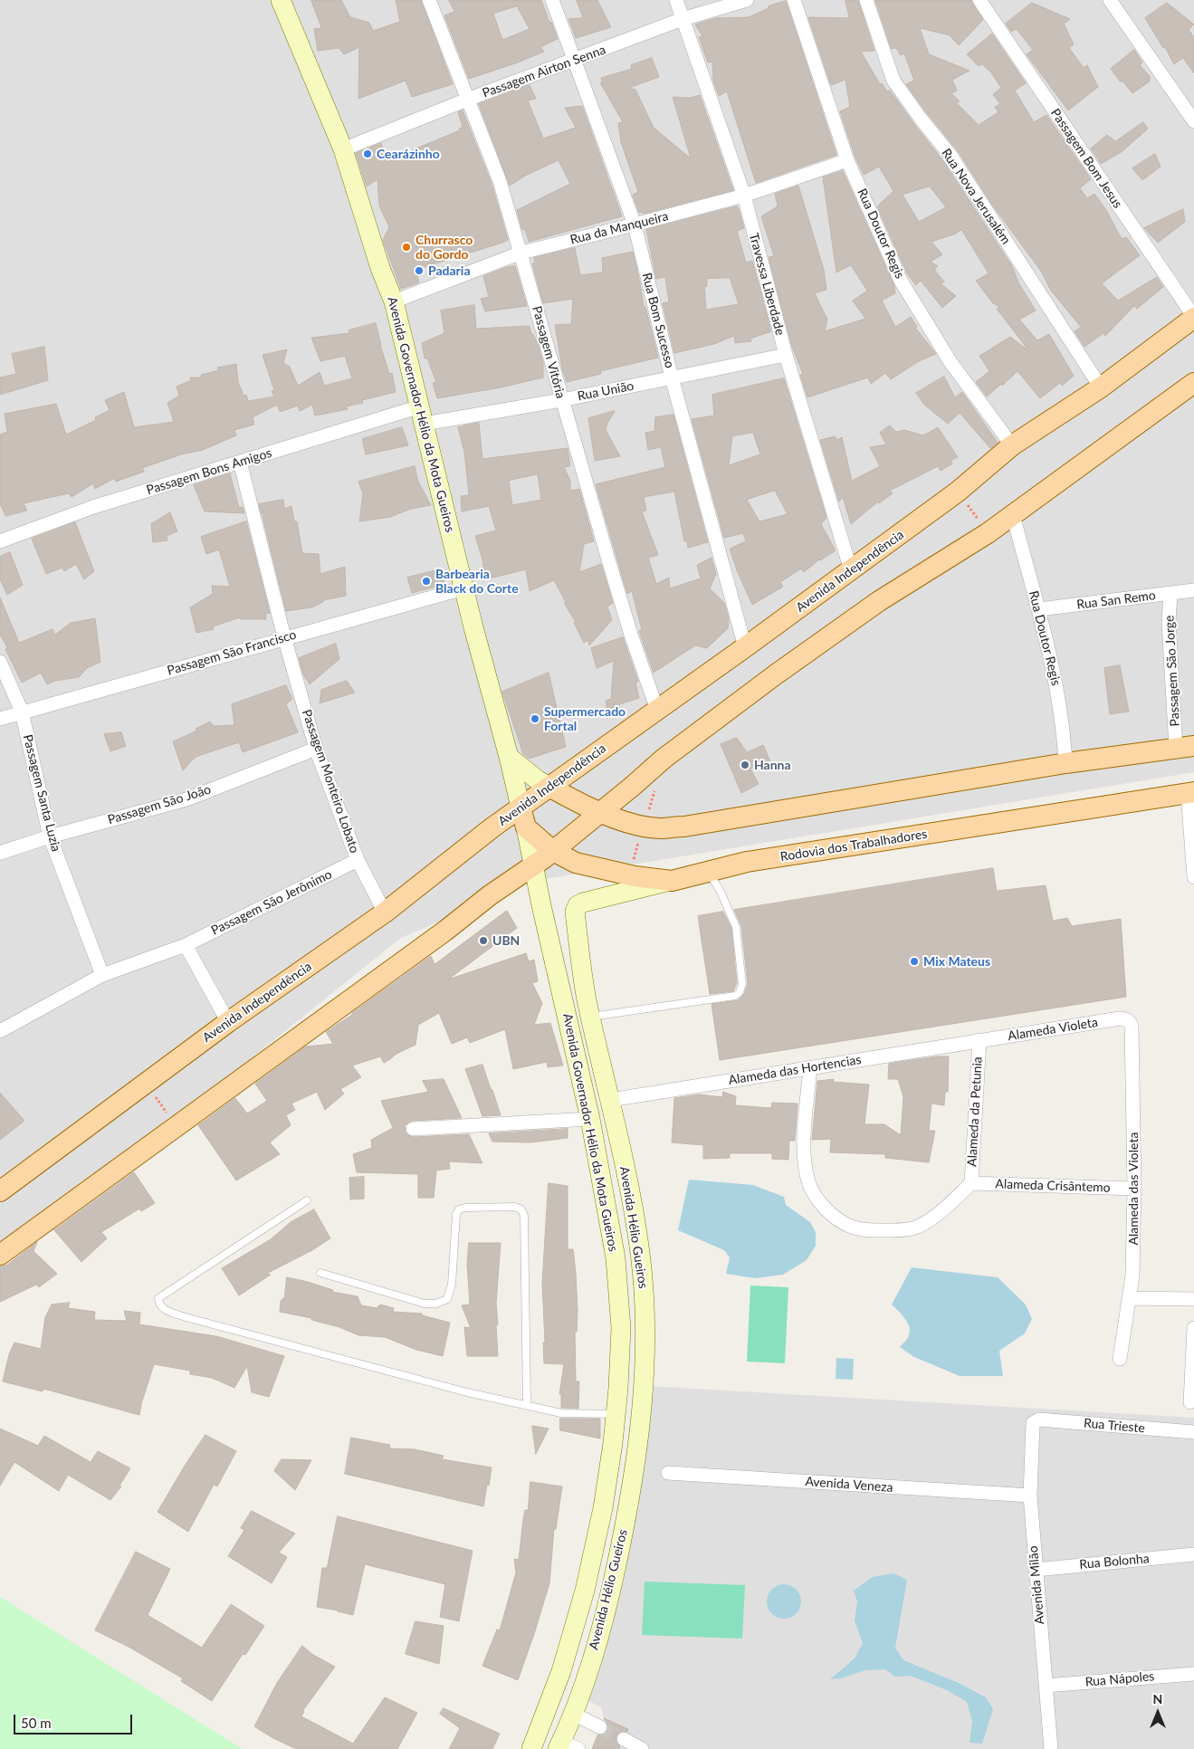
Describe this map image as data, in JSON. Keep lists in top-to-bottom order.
{
  "streets": {
    "main road": [
      "Avenida Governador Hélio da Mota Gueiros",
      "Avenida Independência",
      "Rodovia dos Trabalhadores",
      "Avenida Hélio Gueiros"
    ],
    "street": [
      "Passagem Airton Senna",
      "Passagem Bom Jesus",
      "Rua Nova Jerusalém",
      "Rua da Manqueira",
      "Rua Doutor Regis",
      "Travessa Liberdade",
      "Rua Bom Sucesso",
      "Passagem Vitória",
      "Rua União",
      "Passagem Bons Amigos",
      "Rua San Remo",
      "Passagem São Francisco",
      "Passagem São Jorge",
      "Passagem Monteiro Lobato",
      "Passagem Santa Luzia",
      "Passagem São João",
      "Passagem São Jerônimo",
      "Alameda Violeta",
      "Alameda das Hortencias",
      "Alameda da Petunia",
      "Alameda Crisântemo",
      "Alameda das Violeta",
      "Rua Trieste",
      "Avenida Veneza",
      "Rua Bolonha",
      "Avenida Milão",
      "Rua Nápoles"
    ]
  },
  "crossings": [
    ["Passagem Airton Senna", "Travessa Liberdade"],
    ["Passagem Airton Senna", "Rua Bom Sucesso"],
    ["Passagem Airton Senna", "Passagem Vitória"],
    ["Passagem Airton Senna", "Avenida Governador Hélio da Mota Gueiros"],
    ["Passagem Bom Jesus", "Avenida Independência"],
    ["Rua Nova Jerusalém", "Avenida Independência"],
    ["Rua da Manqueira", "Rua Doutor Regis"],
    ["Rua da Manqueira", "Travessa Liberdade"],
    ["Rua da Manqueira", "Rua Bom Sucesso"],
    ["Rua da Manqueira", "Passagem Vitória"],
    ["Rua da Manqueira", "Avenida Governador Hélio da Mota Gueiros"],
    ["Rua Doutor Regis", "Avenida Independência"],
    ["Rua Doutor Regis", "Rua San Remo"],
    ["Travessa Liberdade", "Rua União"],
    ["Travessa Liberdade", "Avenida Independência"],
    ["Rua Bom Sucesso", "Rua União"],
    ["Rua Bom Sucesso", "Avenida Independência"],
    ["Passagem Vitória", "Rua União"],
    ["Passagem Vitória", "Avenida Independência"],
    ["Rua União", "Avenida Governador Hélio da Mota Gueiros"],
    ["Rua União", "Passagem Bons Amigos"],
    ["Avenida Governador Hélio da Mota Gueiros", "Passagem Bons Amigos"],
    ["Avenida Governador Hélio da Mota Gueiros", "Avenida Independência"],
    ["Avenida Governador Hélio da Mota Gueiros", "Passagem São Francisco"],
    ["Avenida Governador Hélio da Mota Gueiros", "Rodovia dos Trabalhadores"],
    ["Passagem Bons Amigos", "Passagem Monteiro Lobato"],
    ["Avenida Independência", "Passagem Monteiro Lobato"],
    ["Rua San Remo", "Passagem São Jorge"],
    ["Passagem São Francisco", "Passagem Monteiro Lobato"],
    ["Passagem São Francisco", "Passagem Santa Luzia"],
    ["Passagem Monteiro Lobato", "Passagem São João"],
    ["Passagem Monteiro Lobato", "Passagem São Jerônimo"],
    ["Passagem Santa Luzia", "Passagem São João"],
    ["Passagem Santa Luzia", "Passagem São Jerônimo"],
    ["Rodovia dos Trabalhadores", "Avenida Hélio Gueiros"],
    ["Alameda Violeta", "Alameda das Hortencias"],
    ["Alameda Violeta", "Alameda da Petunia"],
    ["Alameda Violeta", "Alameda das Violeta"],
    ["Alameda das Hortencias", "Alameda da Petunia"],
    ["Alameda das Hortencias", "Avenida Hélio Gueiros"],
    ["Alameda da Petunia", "Alameda Crisântemo"],
    ["Alameda Crisântemo", "Alameda das Violeta"],
    ["Rua Trieste", "Avenida Milão"],
    ["Avenida Veneza", "Avenida Milão"],
    ["Rua Bolonha", "Avenida Milão"],
    ["Avenida Milão", "Rua Nápoles"]
  ],
  "places": [
    "Cearázinho",
    "Churrasco do Gordo",
    "Padaria",
    "Barbearia Black do Corte",
    "Supermercado Fortal",
    "Hanna",
    "UBN",
    "Mix Mateus"
  ],
  "scale_bar": "50 m",
  "north": "top"
}
